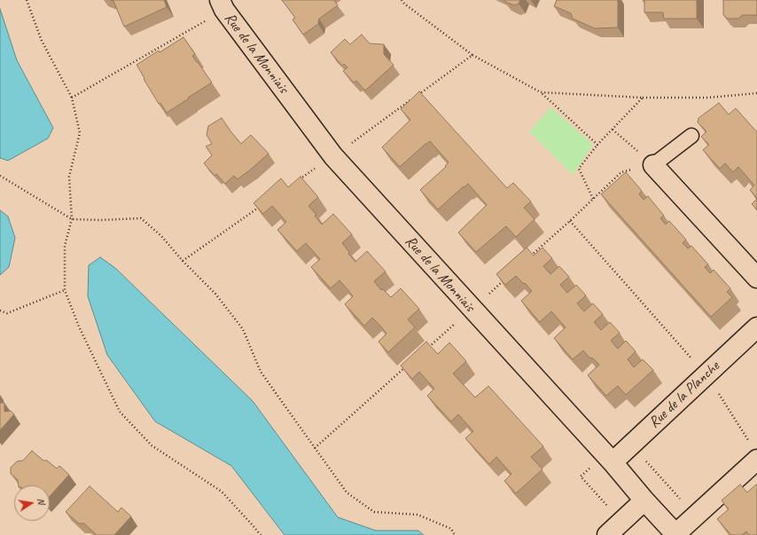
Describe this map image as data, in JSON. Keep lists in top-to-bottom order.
{
  "streets": {
    "street": ["Rue de la Monniais", "Rue de la Planche"]
  },
  "crossings": [
    ["Rue de la Monniais", "Rue de la Planche"]
  ],
  "north": "right"
}
